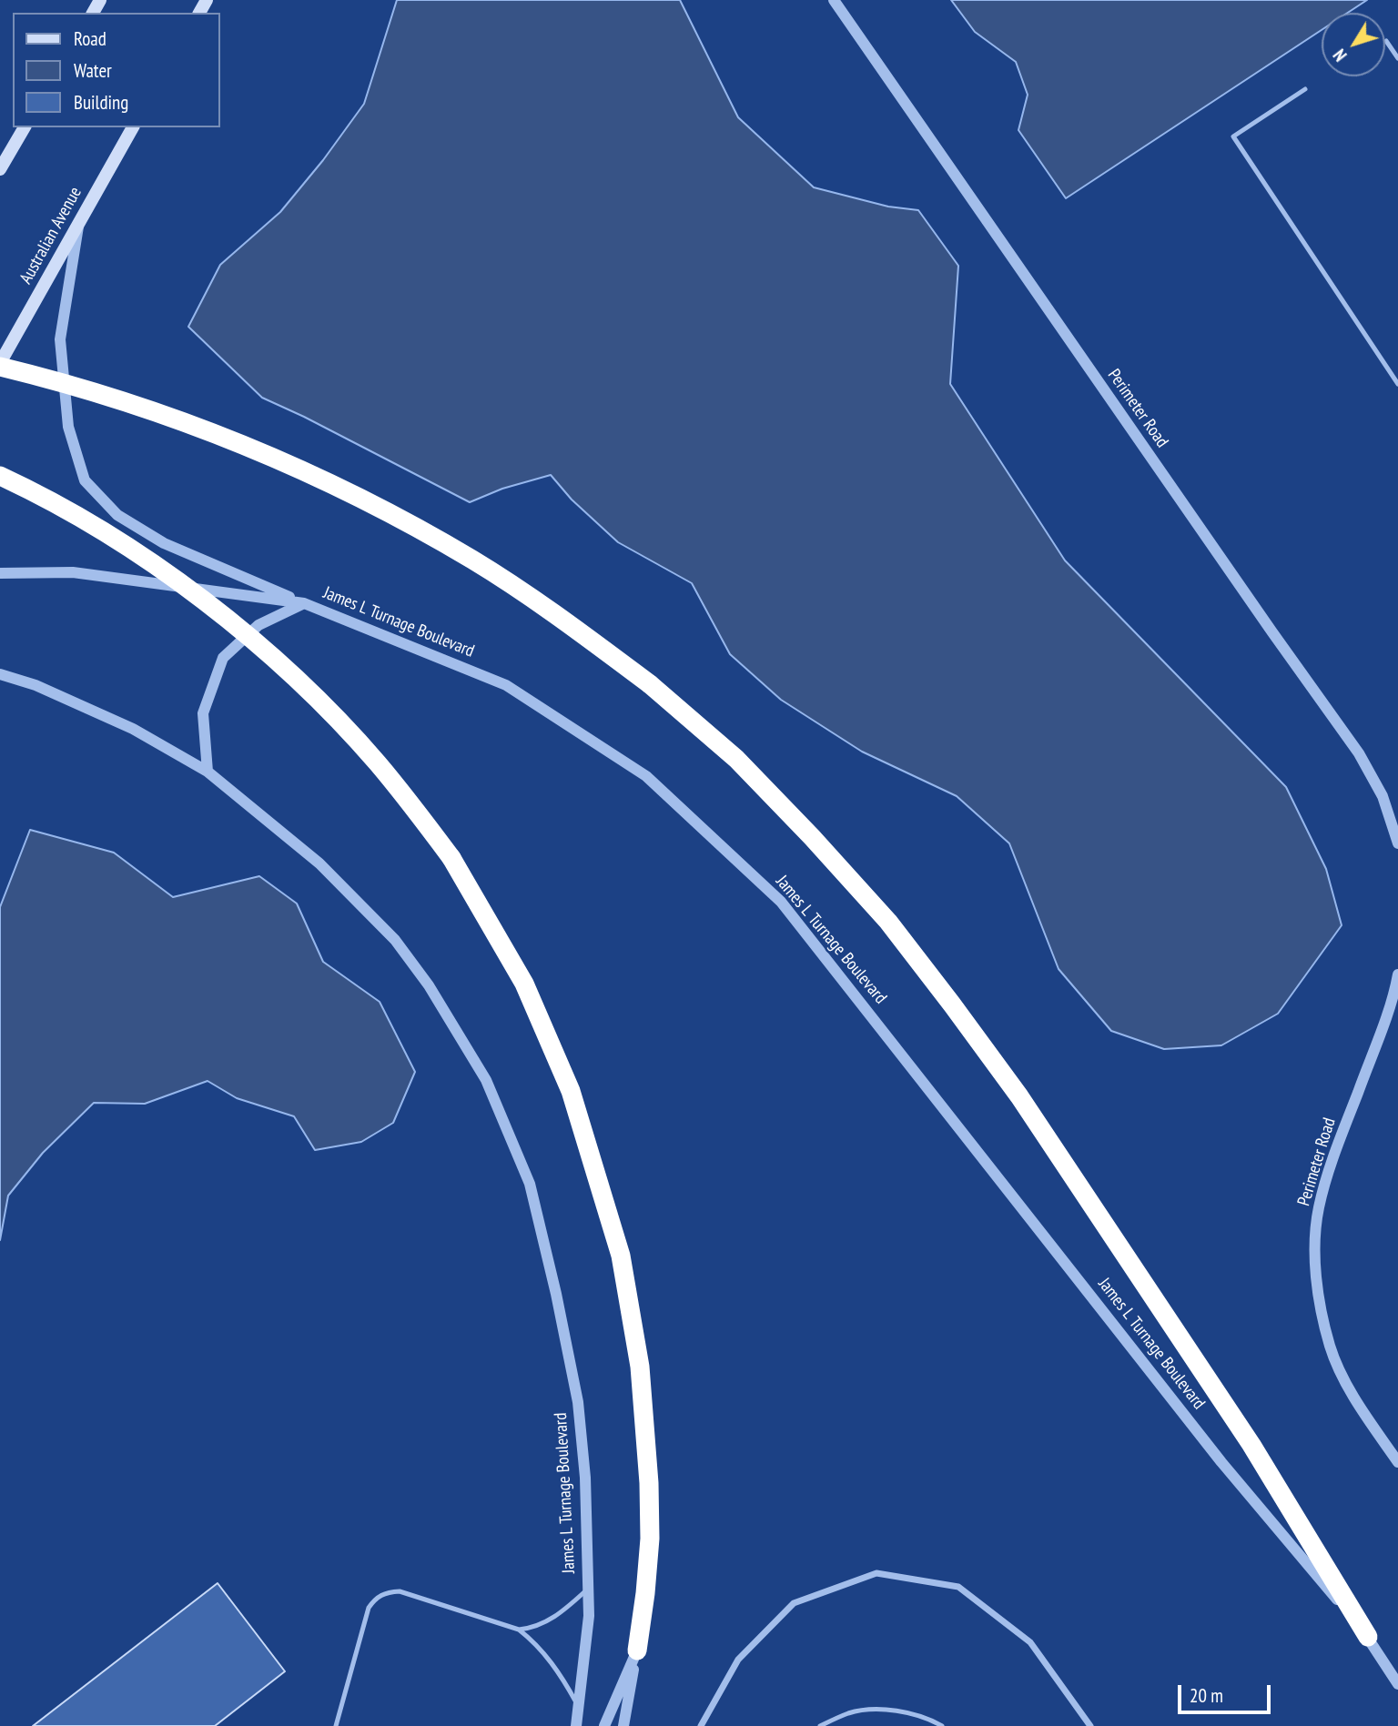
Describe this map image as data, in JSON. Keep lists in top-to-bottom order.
{
  "streets": {
    "main road": ["Australian Avenue"],
    "street": ["Perimeter Road", "James L Turnage Boulevard"]
  },
  "legend": ["Road", "Water", "Building"],
  "scale_bar": "20 m",
  "north": "bottom left"
}
